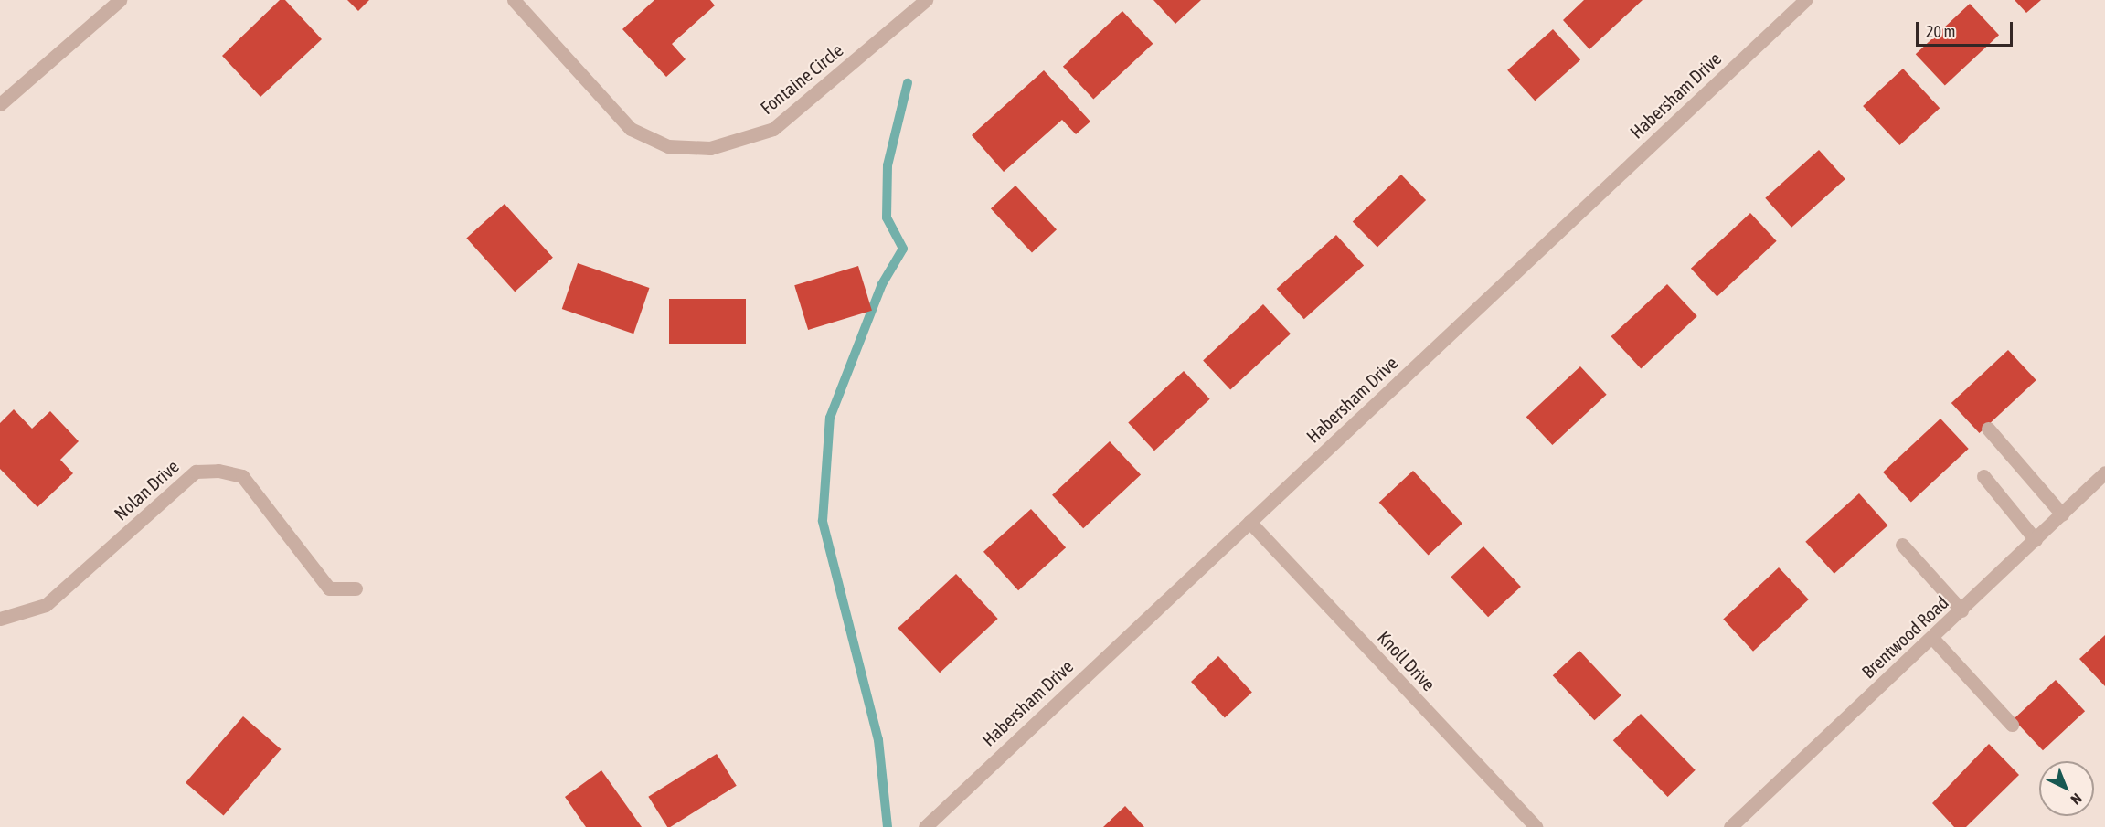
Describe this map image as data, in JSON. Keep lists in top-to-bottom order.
{
  "streets": {
    "street": [
      "Fontaine Circle",
      "Habersham Drive",
      "Nolan Drive",
      "Brentwood Road",
      "Knoll Drive"
    ]
  },
  "crossings": [
    ["Habersham Drive", "Knoll Drive"]
  ],
  "scale_bar": "20 m",
  "north": "bottom right"
}
